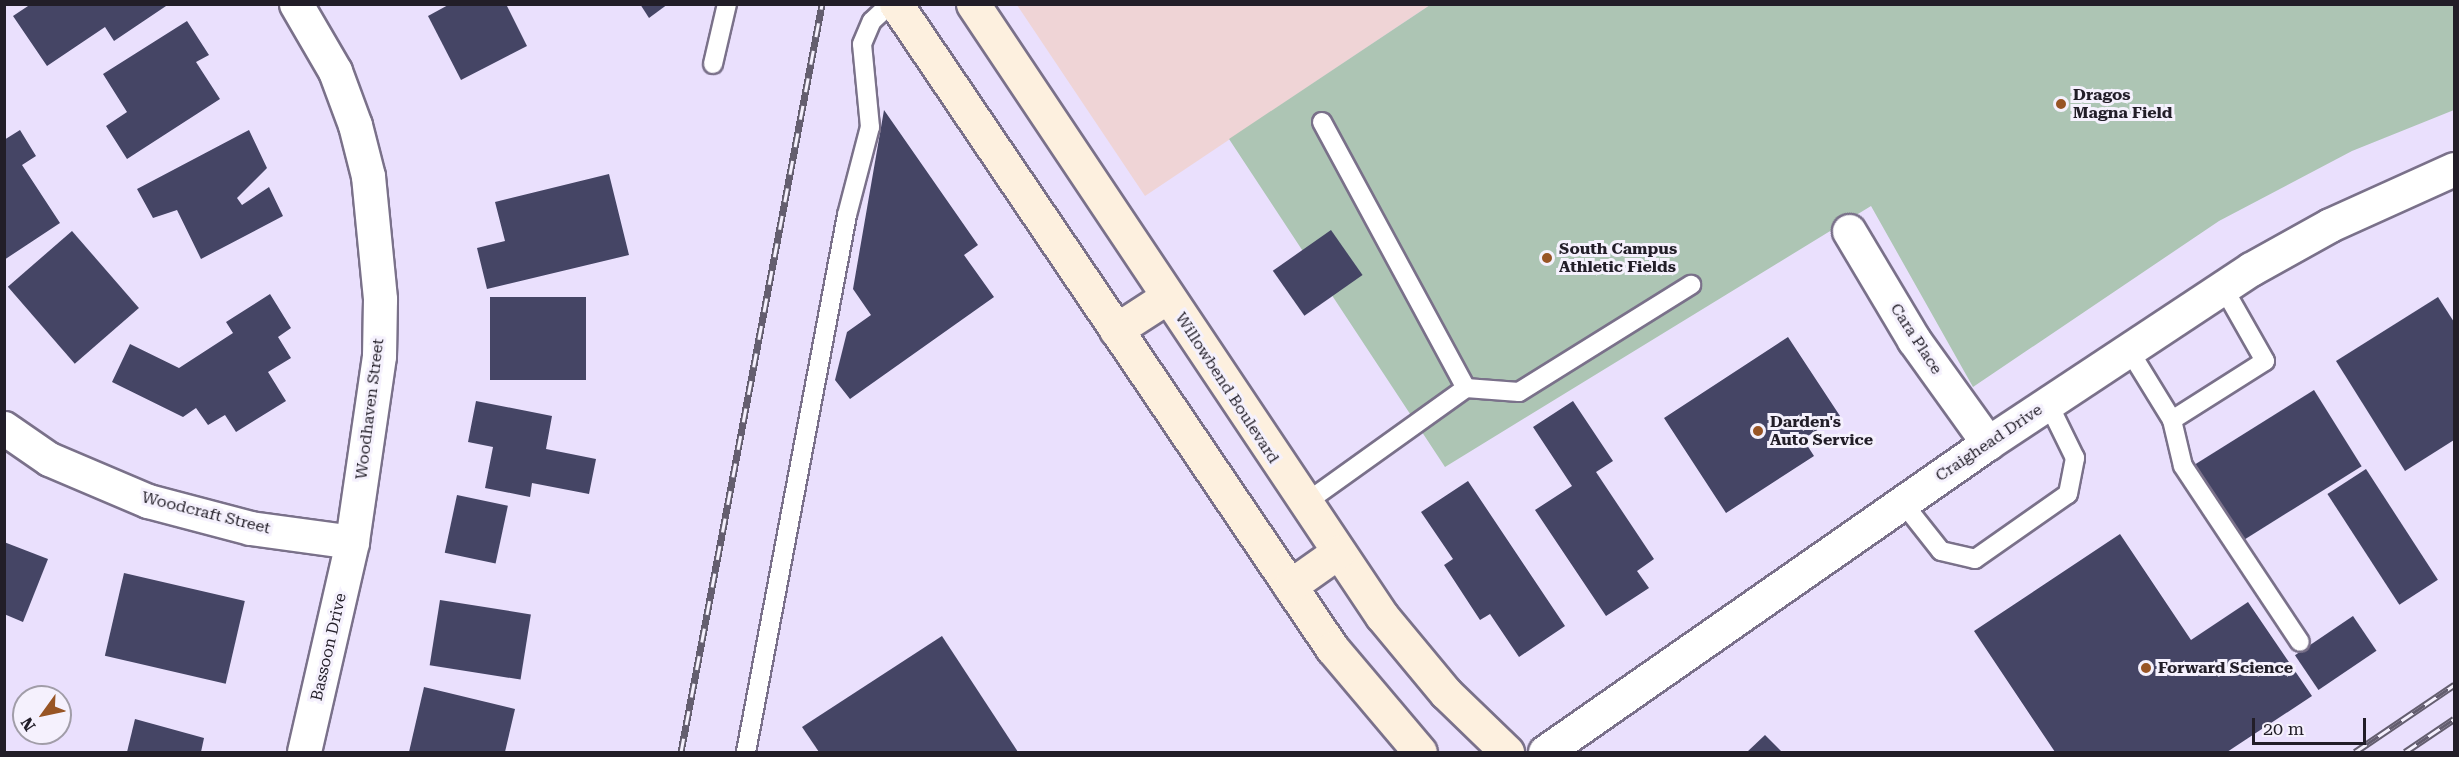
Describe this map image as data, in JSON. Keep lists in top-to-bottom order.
{
  "streets": {
    "main road": ["Willowbend Boulevard"],
    "street": [
      "Cara Place",
      "Woodhaven Street",
      "Craighead Drive",
      "Woodcraft Street",
      "Bassoon Drive"
    ]
  },
  "crossings": [
    ["Cara Place", "Craighead Drive"],
    ["Woodhaven Street", "Woodcraft Street"],
    ["Woodhaven Street", "Bassoon Drive"],
    ["Woodcraft Street", "Bassoon Drive"]
  ],
  "places": [
    "Dragos Magna Field",
    "South Campus Athletic Fields",
    "Darden's Auto Service",
    "Forward Science"
  ],
  "scale_bar": "20 m",
  "north": "bottom left"
}
